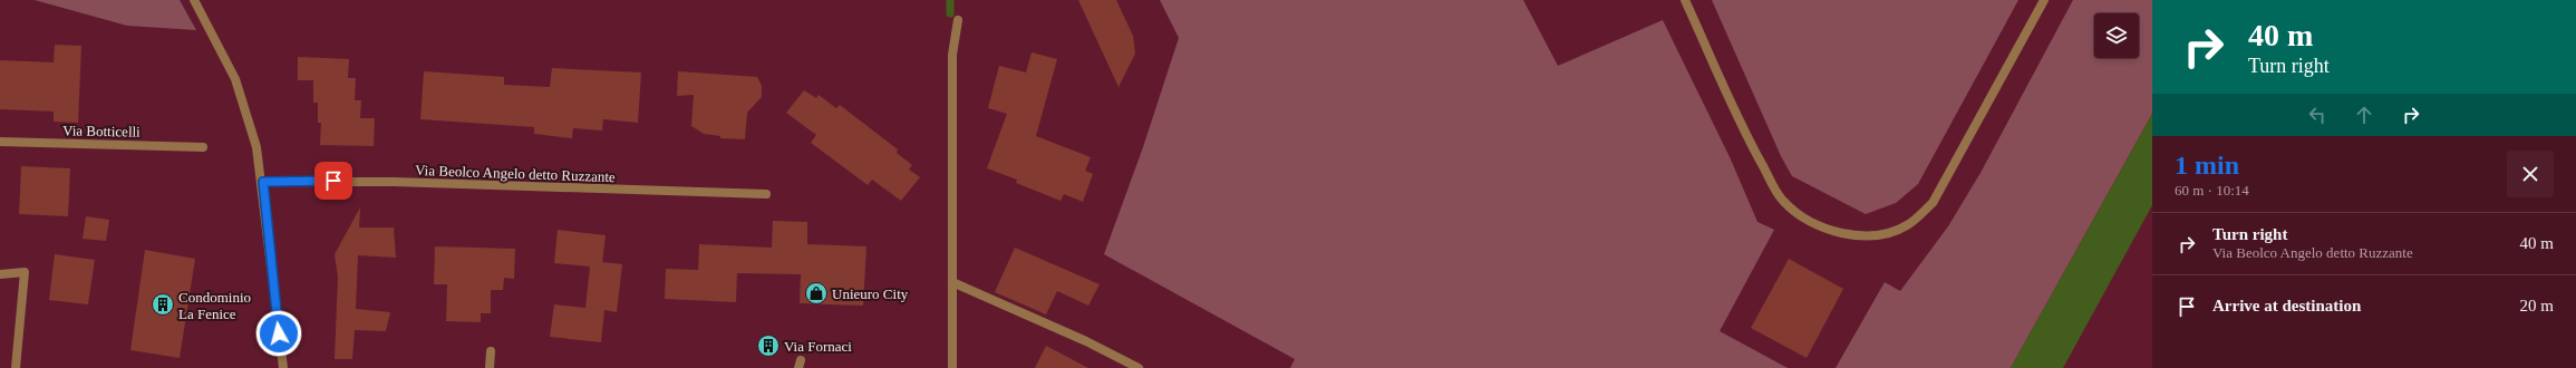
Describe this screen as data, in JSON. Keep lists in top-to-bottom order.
{
  "streets": {
    "street": ["Via Botticelli", "Via Beolco Angelo detto Ruzzante"]
  },
  "places": {
    "shop": ["Unieuro City"],
    "building": ["Condominio La Fenice", "Via Fornaci"]
  },
  "page": {
    "turn": ["40 m", "Turn right"],
    "heading": ["1 min", "60 m · 10:14"],
    "list": [
      {
        "name": "Turn right",
        "note": "Via Beolco Angelo detto Ruzzante",
        "value": "40 m"
      },
      {
        "name": "Arrive at destination",
        "value": "20 m"
      }
    ]
  }
}
